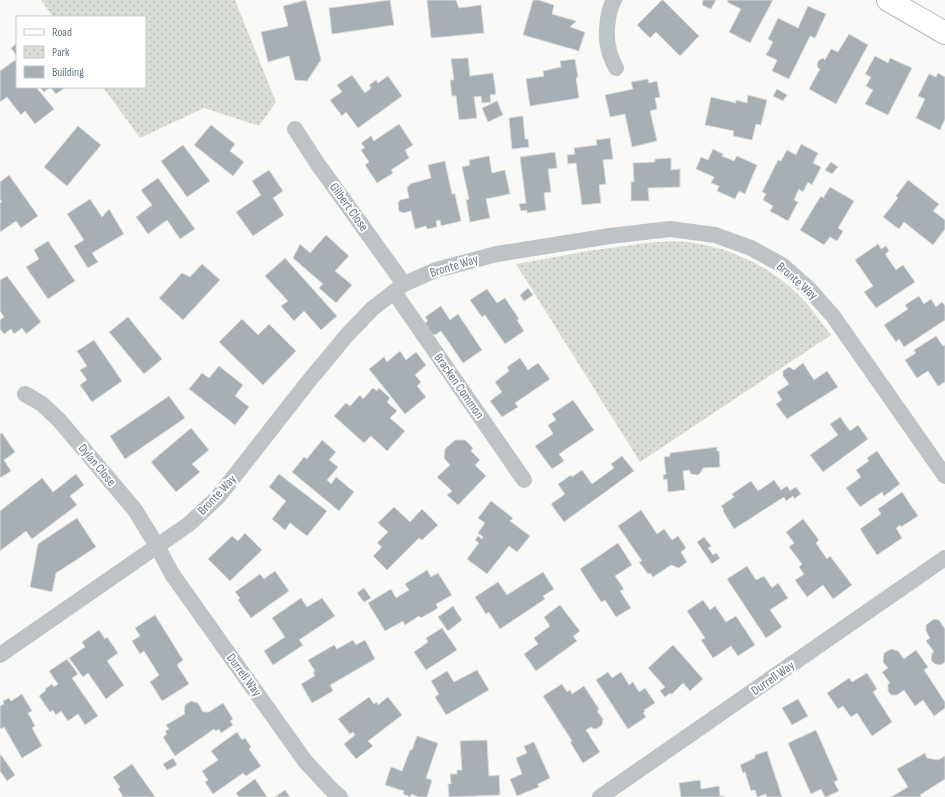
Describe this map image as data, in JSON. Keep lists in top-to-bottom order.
{
  "streets": {
    "street": [
      "Gilbert Close",
      "Bronte Way",
      "Bracken Common",
      "Dylan Close",
      "Durrell Way"
    ]
  },
  "crossings": [
    ["Gilbert Close", "Bronte Way"],
    ["Gilbert Close", "Bracken Common"],
    ["Bronte Way", "Bracken Common"],
    ["Bronte Way", "Dylan Close"],
    ["Bronte Way", "Durrell Way"],
    ["Dylan Close", "Durrell Way"]
  ],
  "legend": ["Road", "Park", "Building"]
}
